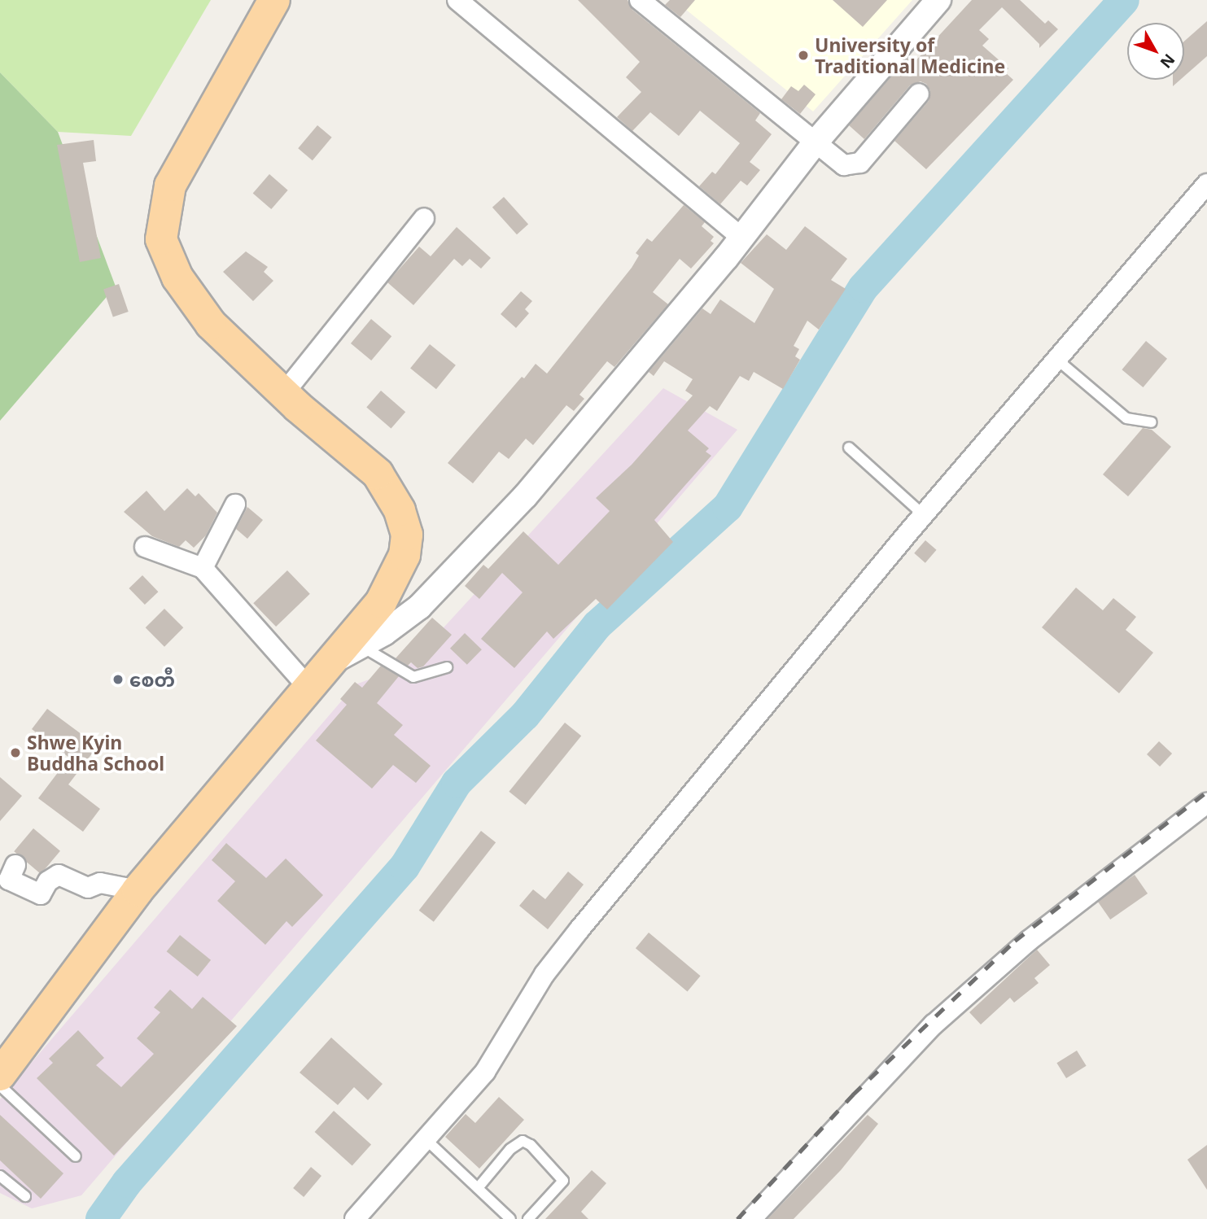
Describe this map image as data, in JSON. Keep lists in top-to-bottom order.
{
  "places": ["University of Traditional Medicine", "စေတီ", "Shwe Kyin Buddha School"],
  "north": "bottom right"
}
